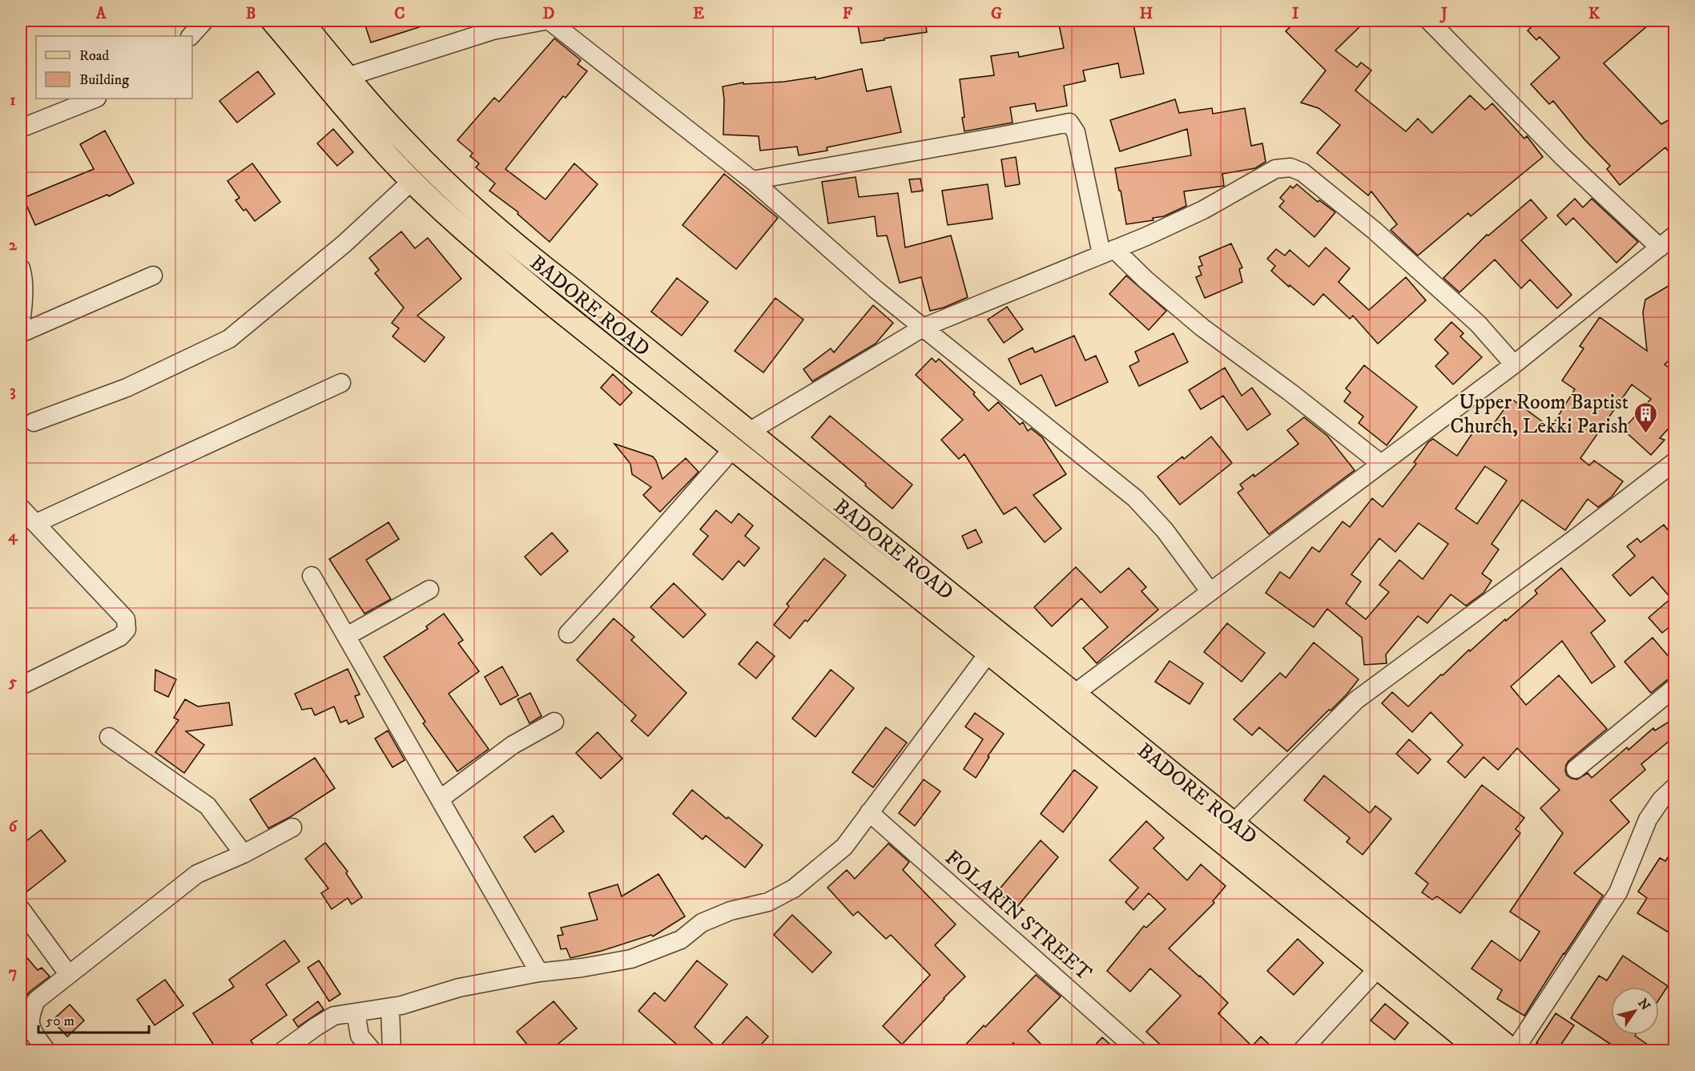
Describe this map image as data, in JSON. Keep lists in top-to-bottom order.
{
  "streets": {
    "main road": ["BADORE ROAD"],
    "street": ["FOLARIN STREET"]
  },
  "places": {
    "building": ["Upper Room Baptist Church, Lekki Parish"]
  },
  "legend": ["Road", "Building"],
  "scale_bar": "50 m",
  "north": "top right",
  "grid": {
    "columns": [
      "A",
      "B",
      "C",
      "D",
      "E",
      "F",
      "G",
      "H",
      "I",
      "J",
      "K"
    ],
    "rows": [
      "1",
      "2",
      "3",
      "4",
      "5",
      "6",
      "7"
    ]
  }
}
